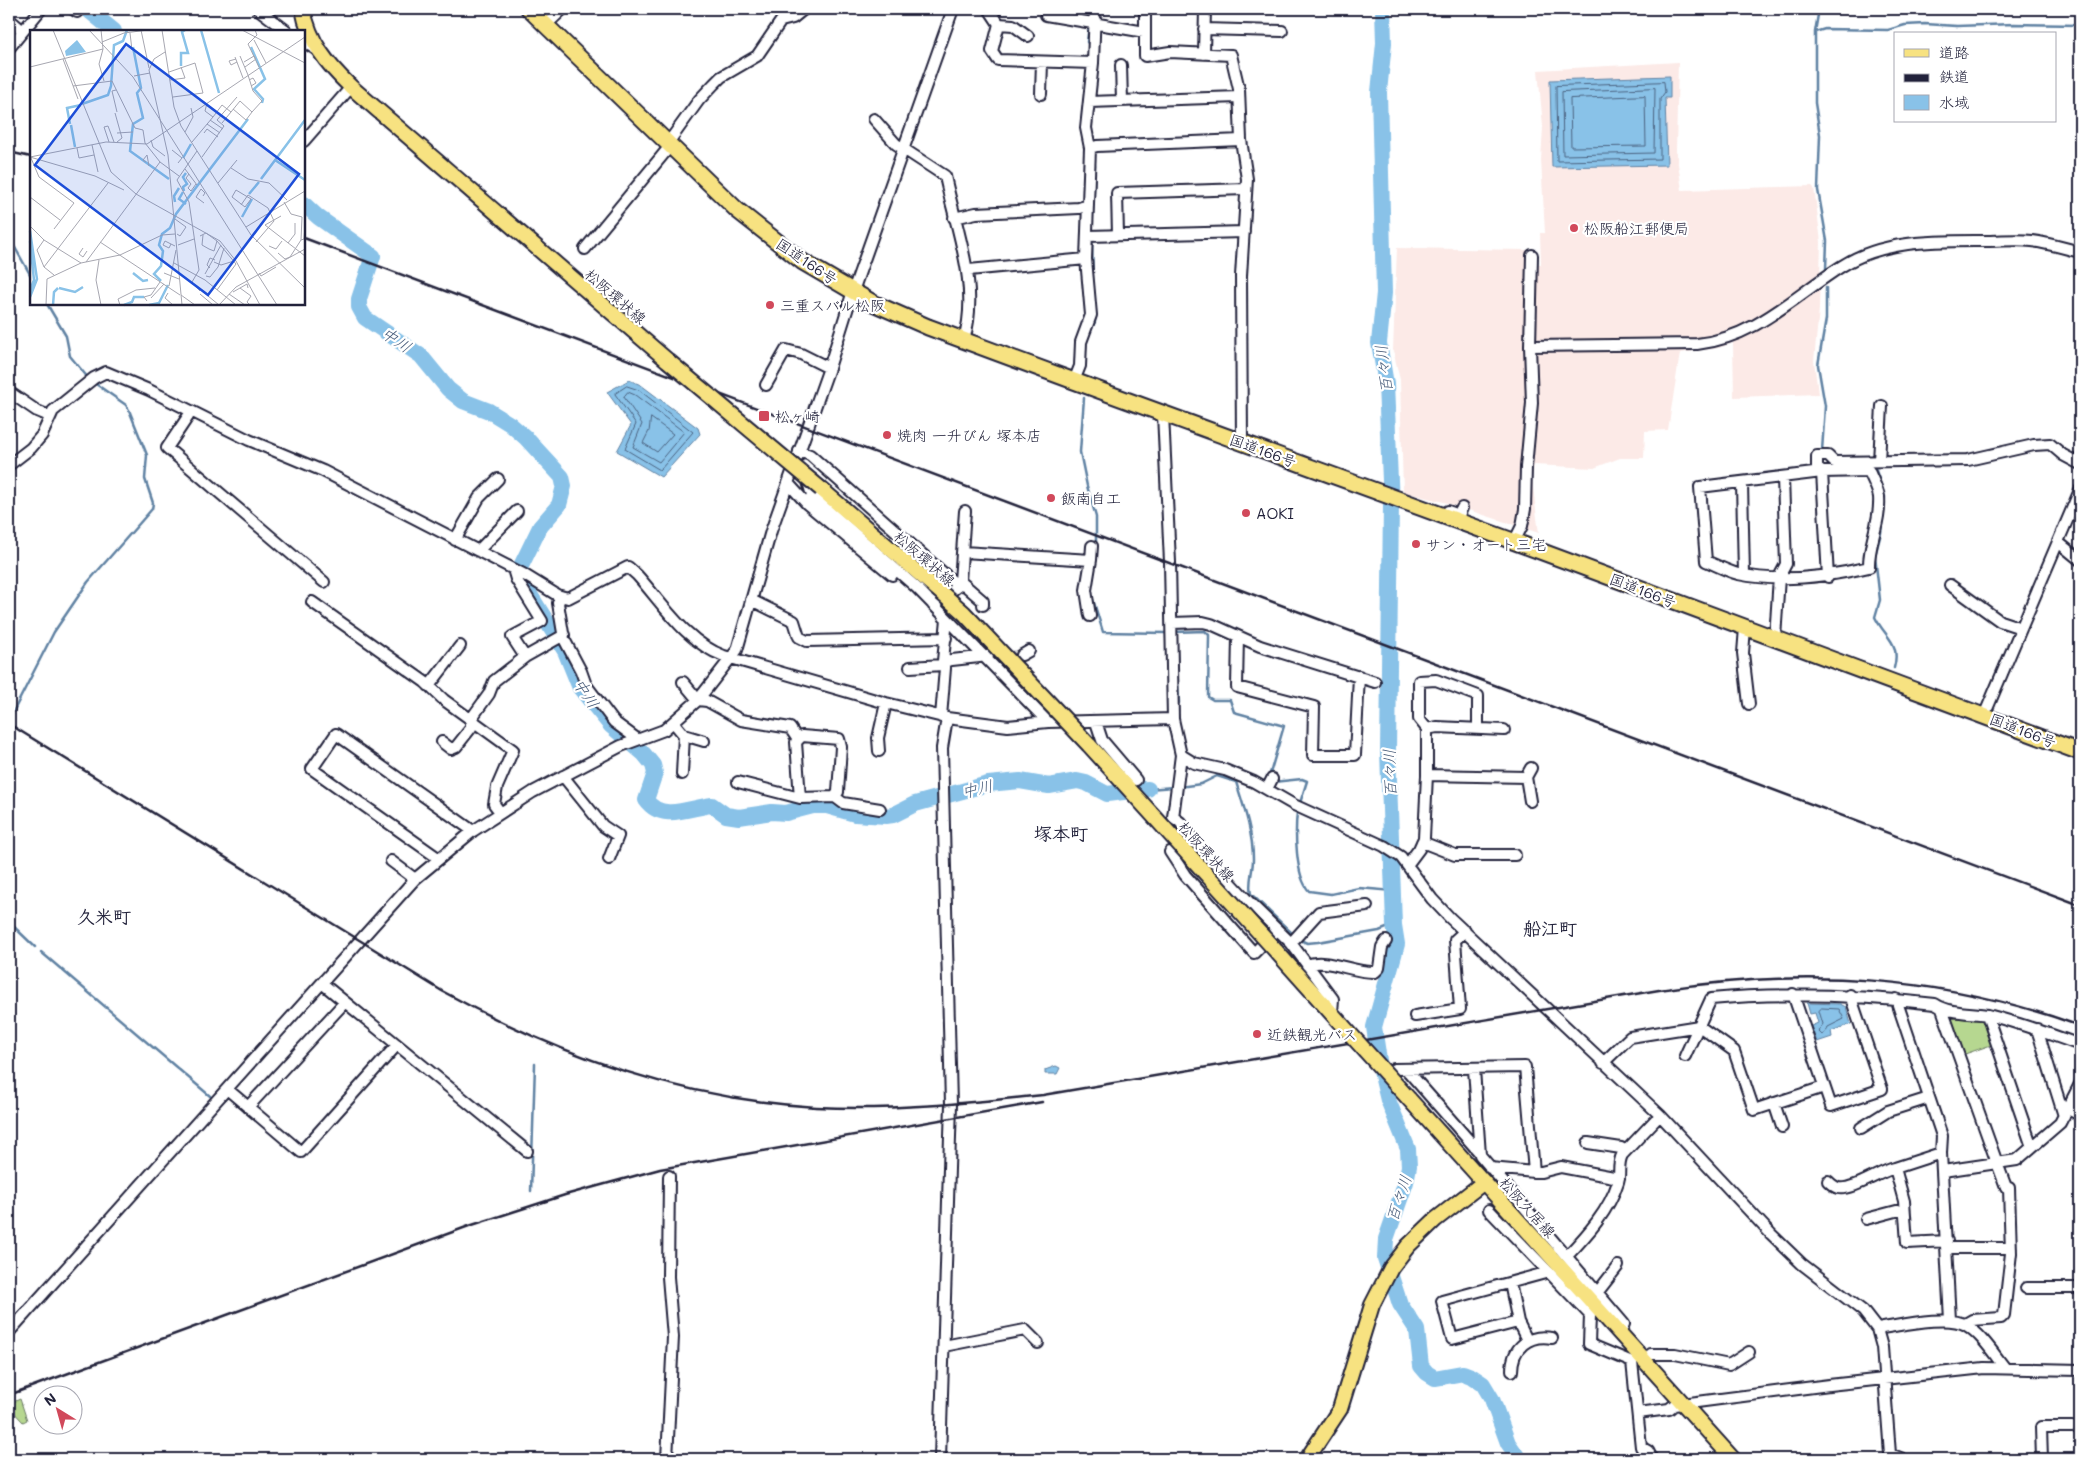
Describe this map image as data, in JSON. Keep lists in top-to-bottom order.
{
  "streets": {
    "highway": ["国道166号"],
    "main road": ["松阪環状線", "松阪久居線"]
  },
  "crossings": [
    ["松阪環状線", "松阪久居線"]
  ],
  "districts": ["塚本町", "久米町", "船江町"],
  "water": ["中川", "百々川"],
  "places": {
    "other": [
      "松阪船江郵便局",
      "三重スバル松阪",
      "焼肉 一升びん 塚本店",
      "飯南自工",
      "AOKI",
      "サン・オート三宅",
      "近鉄観光バス"
    ],
    "transit": ["松ヶ崎"]
  },
  "legend": ["道路", "鉄道", "水域"],
  "north": "top left"
}
